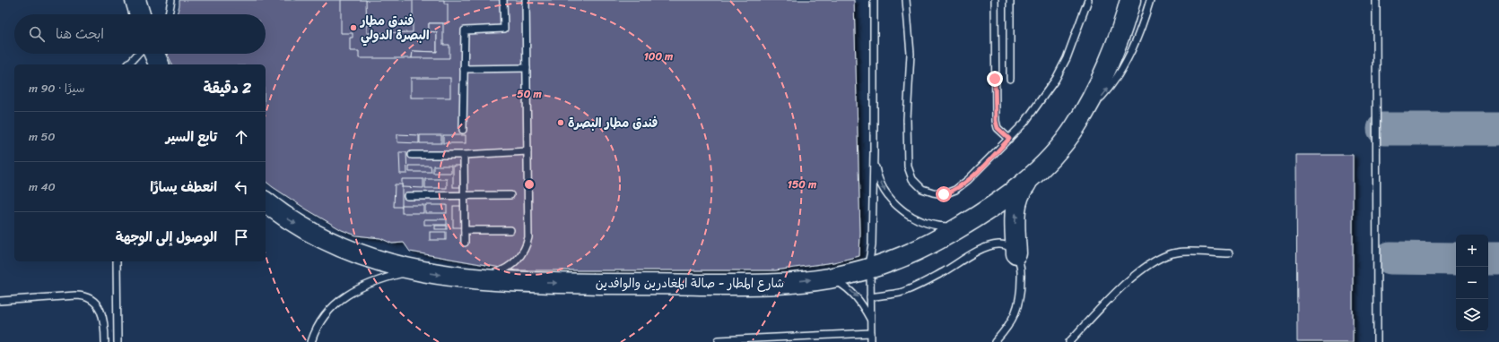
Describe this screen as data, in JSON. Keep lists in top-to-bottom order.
{
  "streets": {
    "highway": ["شارع المطار - صالة المغادرين والوافدين"]
  },
  "one_way": ["شارع المطار - صالة المغادرين والوافدين"],
  "places": ["فندق مطار البصرة الدولي", "فندق مطار البصرة"],
  "page": {
    "search": "ابحث هنا",
    "heading": ["2 دقيقة", "سيرًا · 90 m"],
    "list": [
      ["تابع السير", "50 m"],
      ["انعطف يسارًا", "40 m"],
      "الوصول إلى الوجهة"
    ],
    "map_buttons": ["+", "−"]
  },
  "rings": ["100 m", "50 m", "150 m"]
}
